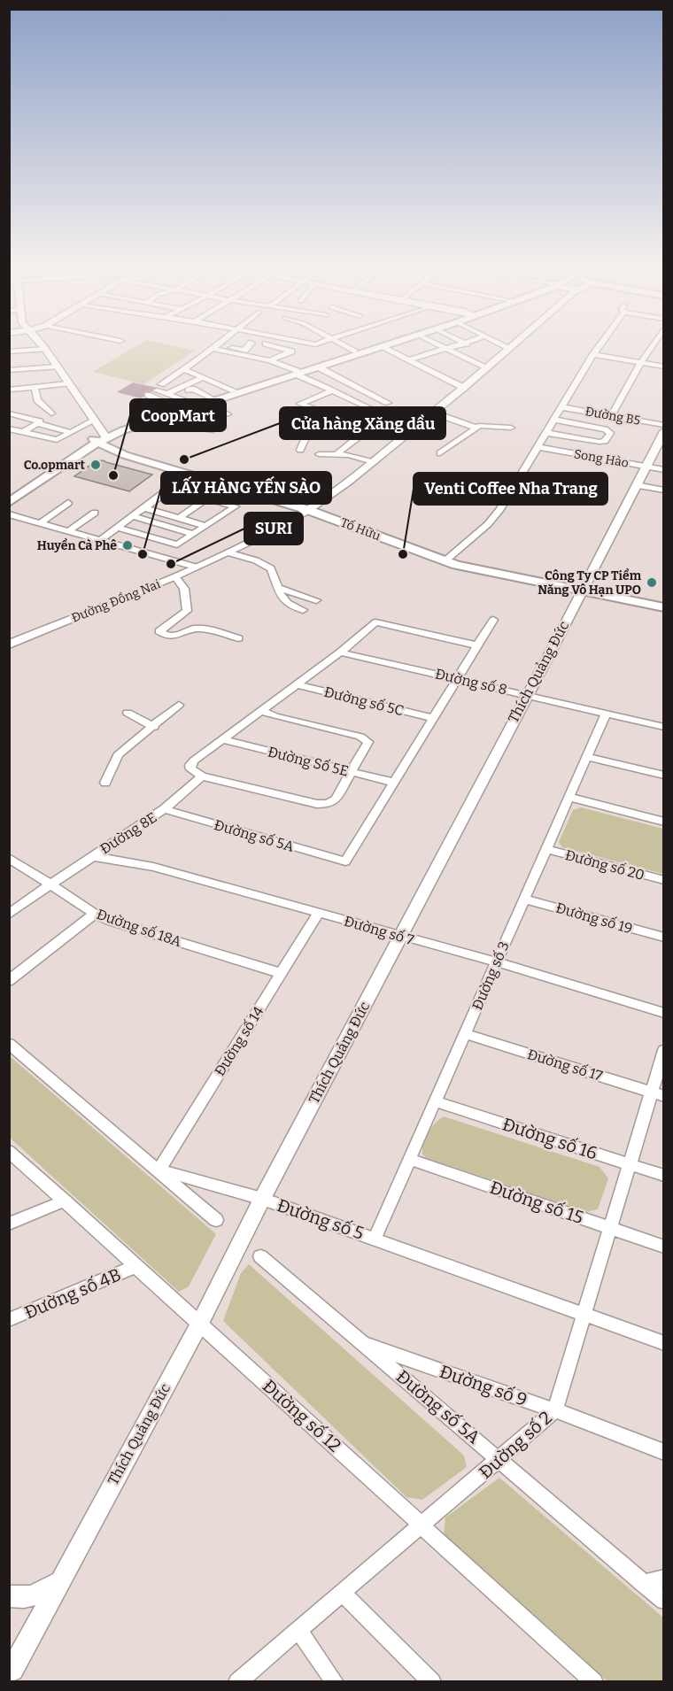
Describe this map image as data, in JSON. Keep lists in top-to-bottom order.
{
  "streets": {
    "main road": ["Tố Hữu"],
    "street": [
      "Đường B5",
      "Song Hào",
      "Đường Đồng Nai",
      "Thích Quảng Đức",
      "Đường số 8",
      "Đường số 5C",
      "Đường Số 5E",
      "Đường 8E",
      "Đường số 5A",
      "Đường số 20",
      "Đường số 19",
      "Đường số 18A",
      "Đường số 7",
      "Đường số 3",
      "Đường số 14",
      "Đường số 17",
      "Đường số 16",
      "Đường số 15",
      "Đường số 5",
      "Đường số 4B",
      "Đường số 9",
      "Đường số 12",
      "Đường số 2"
    ]
  },
  "crossings": [
    ["Song Hào", "Thích Quảng Đức"],
    ["Tố Hữu", "Đường Đồng Nai"],
    ["Tố Hữu", "Thích Quảng Đức"],
    ["Thích Quảng Đức", "Đường số 8"],
    ["Thích Quảng Đức", "Đường số 7"],
    ["Thích Quảng Đức", "Đường số 5"],
    ["Thích Quảng Đức", "Đường số 12"],
    ["Đường số 8", "Đường số 3"],
    ["Đường Số 5E", "Đường số 5A"],
    ["Đường 8E", "Đường số 5A"],
    ["Đường 8E", "Đường số 18A"],
    ["Đường 8E", "Đường số 7"],
    ["Đường số 5A", "Đường số 9"],
    ["Đường số 5A", "Đường số 2"],
    ["Đường số 20", "Đường số 3"],
    ["Đường số 19", "Đường số 3"],
    ["Đường số 18A", "Đường số 14"],
    ["Đường số 7", "Đường số 3"],
    ["Đường số 7", "Đường số 14"],
    ["Đường số 3", "Đường số 17"],
    ["Đường số 3", "Đường số 16"],
    ["Đường số 3", "Đường số 15"],
    ["Đường số 3", "Đường số 5"],
    ["Đường số 14", "Đường số 5"],
    ["Đường số 17", "Đường số 2"],
    ["Đường số 16", "Đường số 2"],
    ["Đường số 15", "Đường số 2"],
    ["Đường số 5", "Đường số 2"],
    ["Đường số 4B", "Đường số 12"],
    ["Đường số 9", "Đường số 2"],
    ["Đường số 12", "Đường số 2"]
  ],
  "places": [
    "Cửa hàng Xăng dầu",
    "Co.opmart",
    "CoopMart",
    "Huyền Cà Phê",
    "LẤY HÀNG YẾN SÀO",
    "Venti Coffee Nha Trang",
    "SURI",
    "Công Ty CP Tiềm Năng Vô Hạn UPO"
  ]
}
